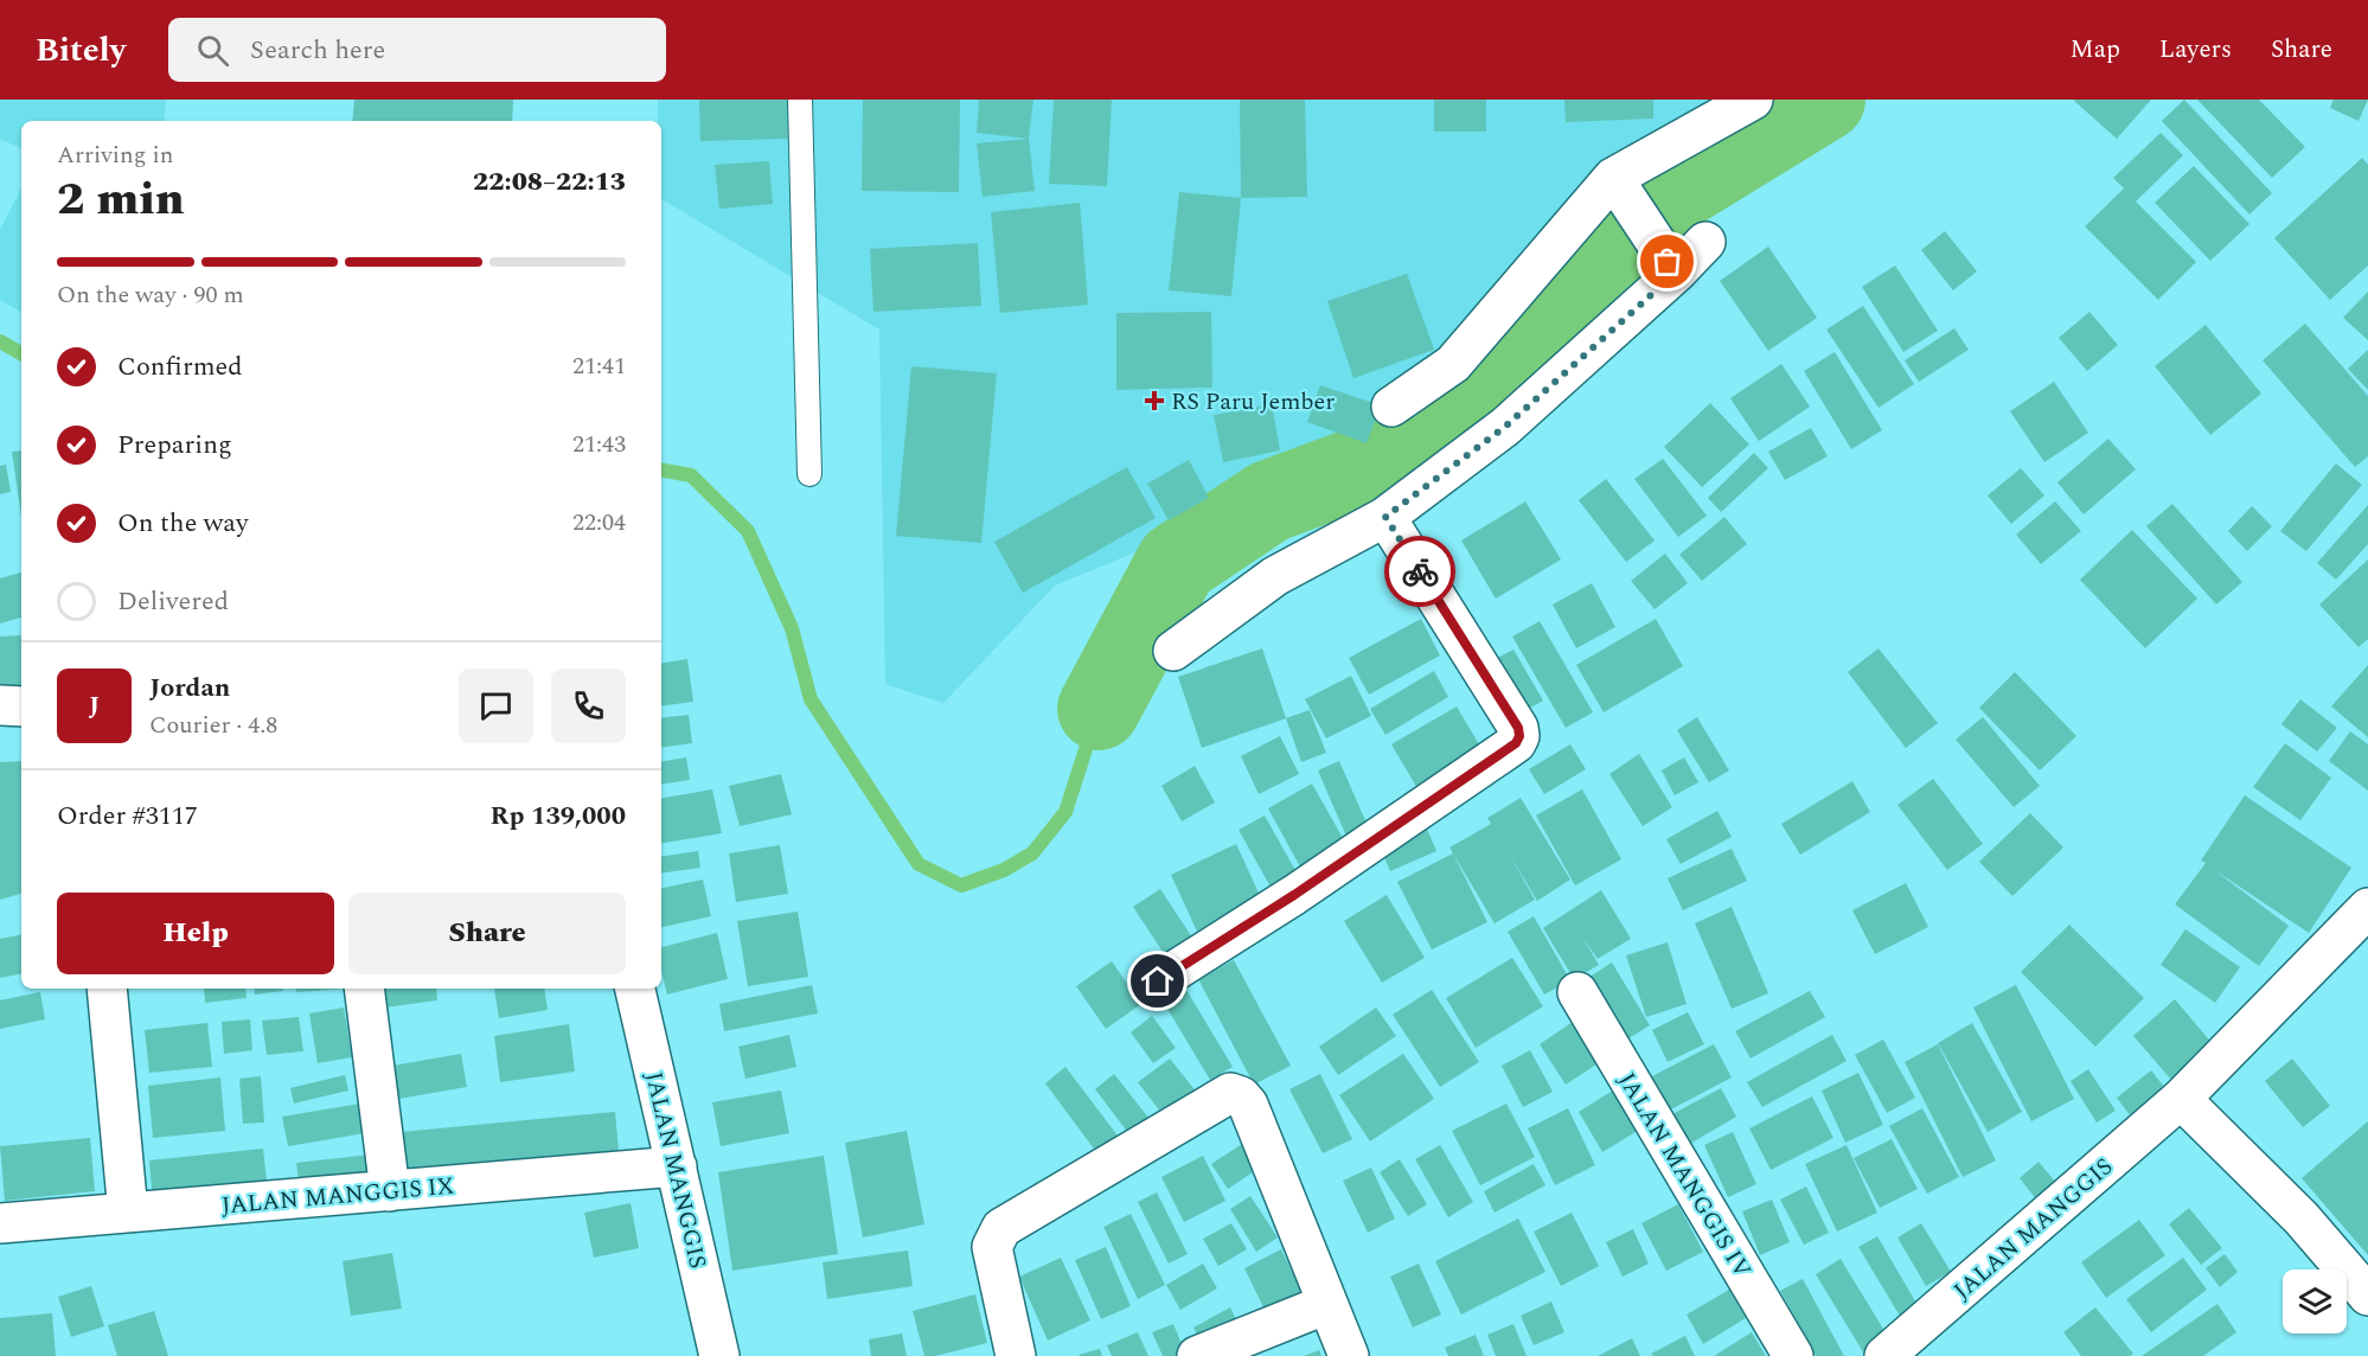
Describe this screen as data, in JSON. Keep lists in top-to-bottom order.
{
  "streets": {
    "street": ["JALAN MANGGIS", "JALAN MANGGIS IV", "JALAN MANGGIS IX"]
  },
  "crossings": [
    ["JALAN MANGGIS", "JALAN MANGGIS IX"]
  ],
  "places": {
    "health": ["RS Paru Jember"]
  },
  "page": {
    "header": "Bitely",
    "search": "Search here",
    "nav": ["Map", "Layers", "Share"],
    "heading": ["2 min", "Arriving in", "22:08–22:13"],
    "panel": [
      "Jordan",
      "Courier · 4.8",
      "Order #3117",
      "Rp 139,000"
    ],
    "bar": "On the way · 90 m",
    "list": [
      ["Confirmed", "21:41"],
      ["Preparing", "21:43"],
      ["On the way", "22:04"],
      "Delivered"
    ],
    "round": "J",
    "buttons": ["Help", "Share"]
  }
}
